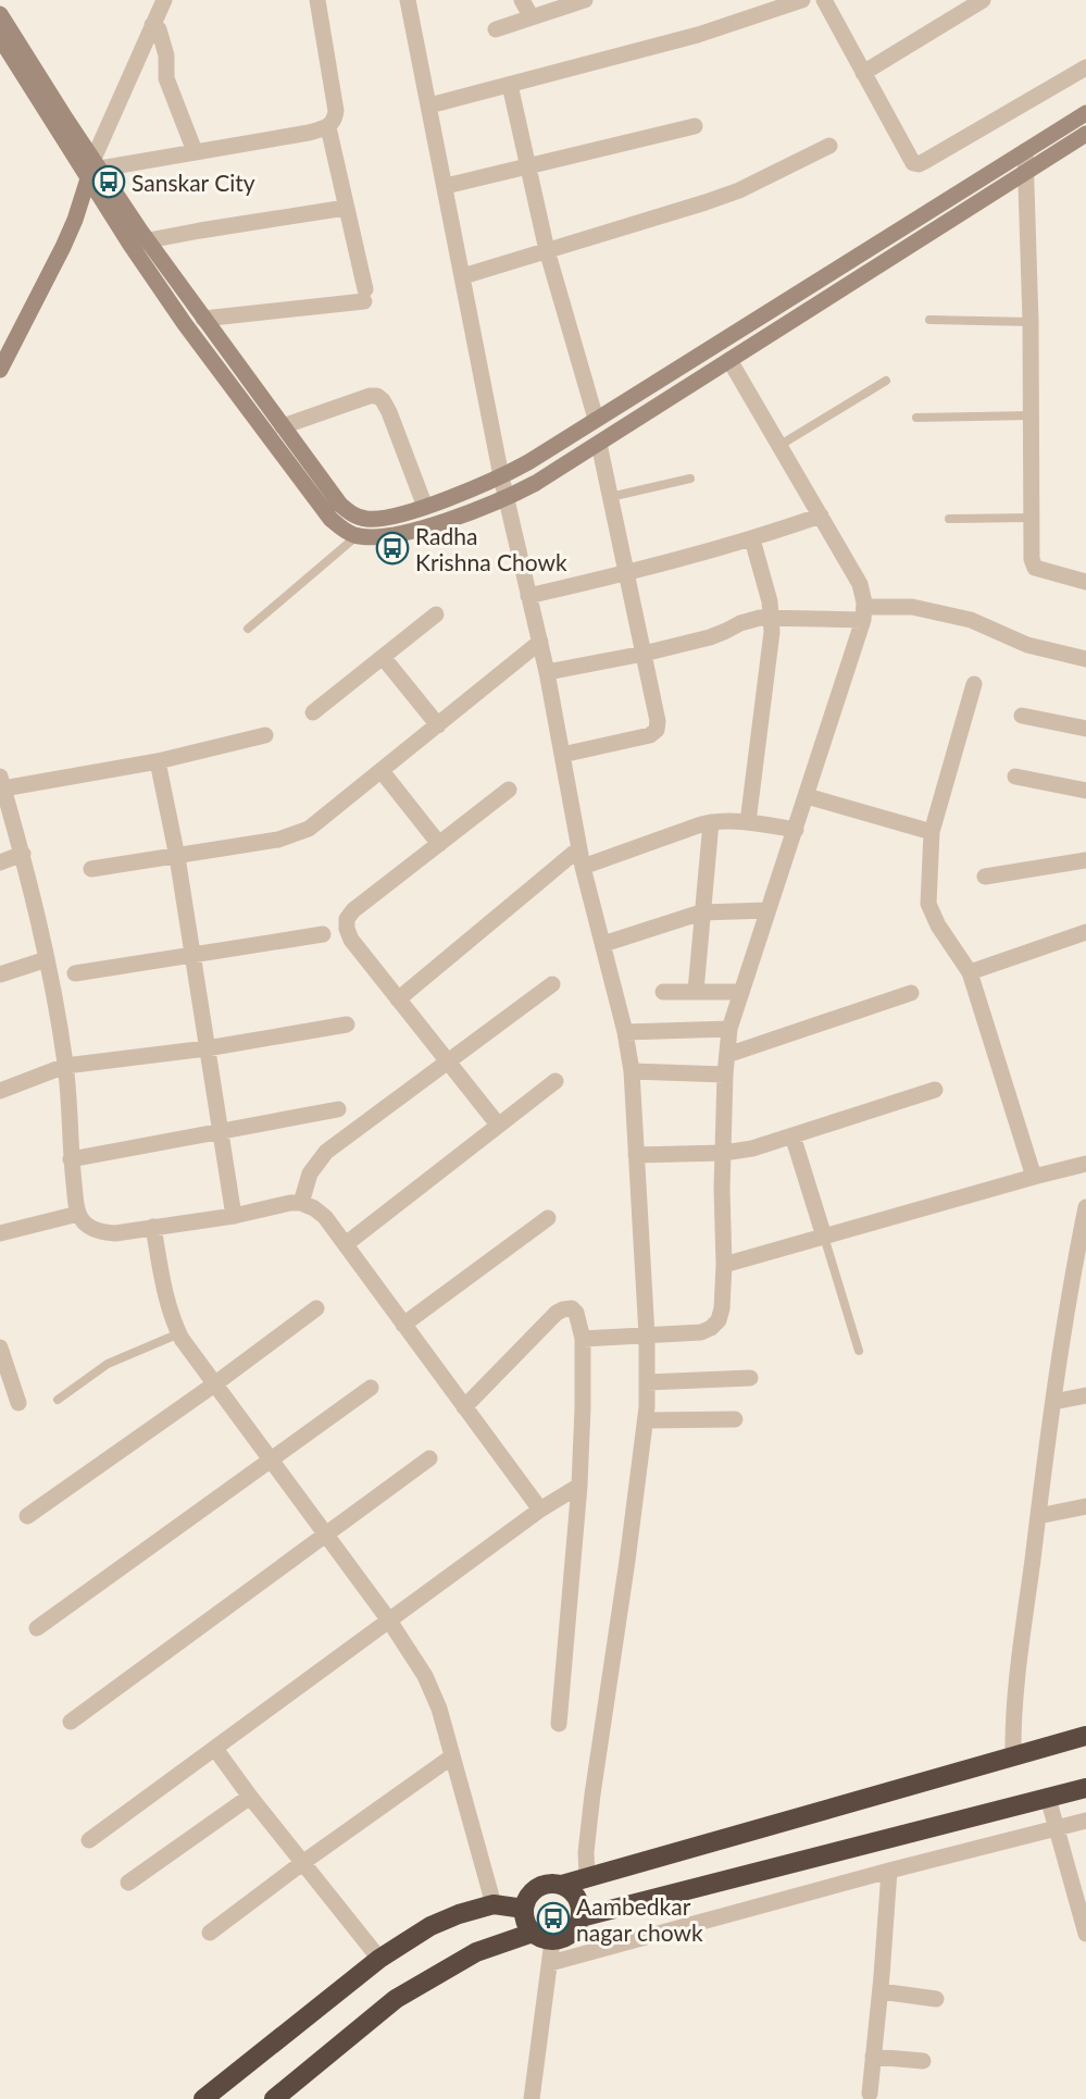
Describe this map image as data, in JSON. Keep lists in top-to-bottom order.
{
  "places": {
    "bus stop": ["Sanskar City", "Radha Krishna Chowk", "Aambedkar nagar chowk"]
  }
}
